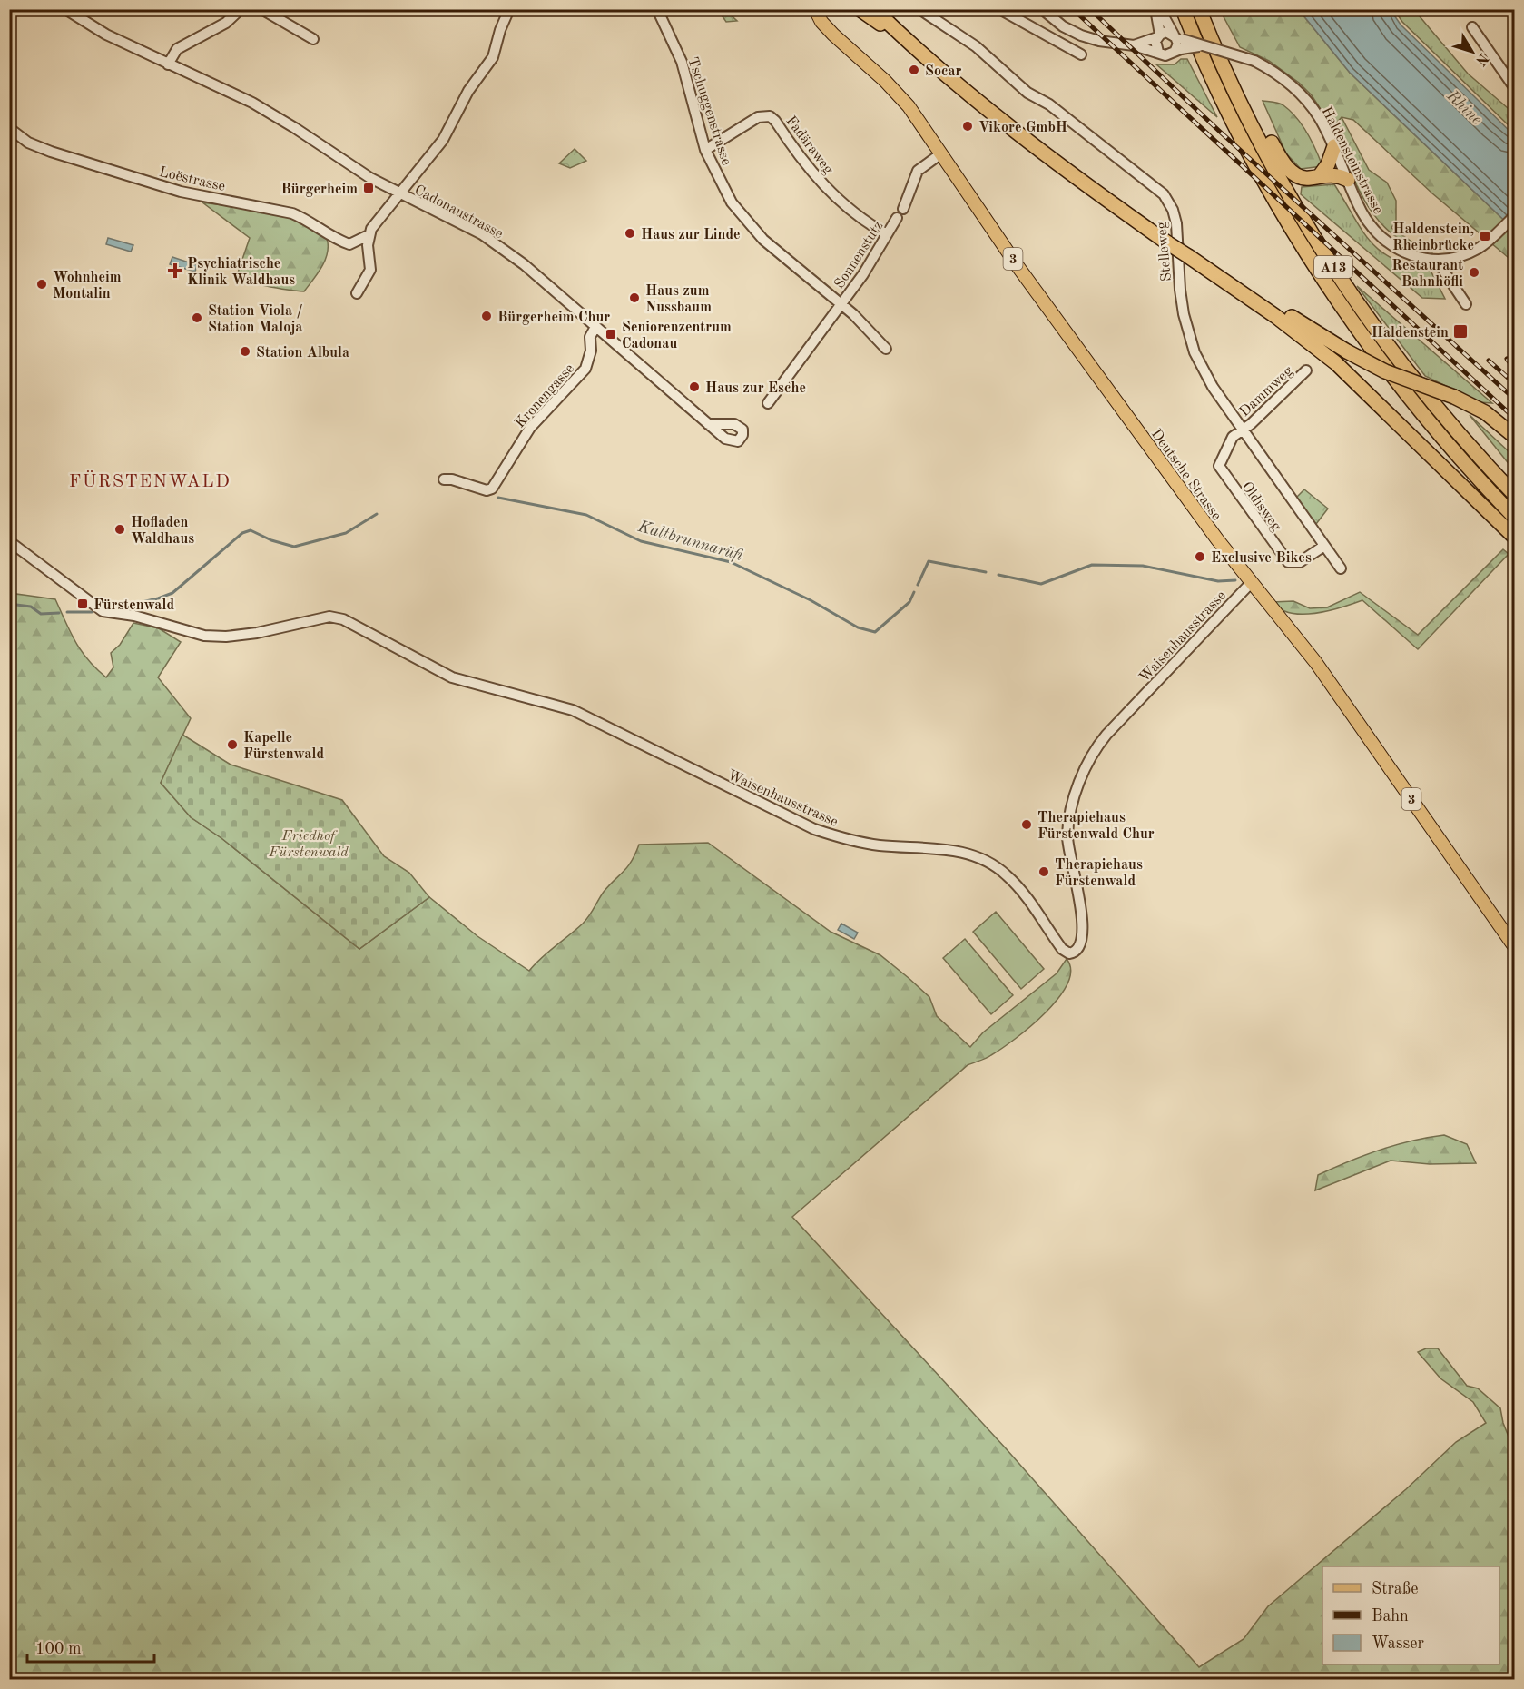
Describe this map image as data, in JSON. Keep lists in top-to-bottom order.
{
  "streets": {
    "highway": ["A13"],
    "main road": ["3", "Deutsche Strasse"],
    "street": [
      "Tschuggenstrasse",
      "Fadäraweg",
      "Haldensteinstrasse",
      "Loëstrasse",
      "Cadonaustrasse",
      "Stelleweg",
      "Sonnenstutz",
      "Dammweg",
      "Kronengasse",
      "Oldisweg",
      "Waisenhausstrasse"
    ]
  },
  "crossings": [
    ["Tschuggenstrasse", "Fadäraweg"],
    ["Tschuggenstrasse", "Sonnenstutz"],
    ["Fadäraweg", "Sonnenstutz"],
    ["Haldensteinstrasse", "A13"],
    ["Cadonaustrasse", "Kronengasse"],
    ["Stelleweg", "Dammweg"],
    ["Stelleweg", "Oldisweg"],
    ["Dammweg", "Oldisweg"],
    ["Deutsche Strasse", "Waisenhausstrasse"]
  ],
  "districts": ["FÜRSTENWALD"],
  "water": ["Rhine", "Kaltbrunnarüfi"],
  "parks": ["Friedhof Fürstenwald"],
  "places": {
    "other": [
      "Socar",
      "Vikore GmbH",
      "Haus zur Linde",
      "Restaurant Bahnhöfli",
      "Wohnheim Montalin",
      "Haus zum Nussbaum",
      "Bürgerheim Chur",
      "Station Viola / Station Maloja",
      "Station Albula",
      "Haus zur Esche",
      "Hofladen Waldhaus",
      "Exclusive Bikes",
      "Kapelle Fürstenwald",
      "Therapiehaus Fürstenwald Chur",
      "Therapiehaus Fürstenwald"
    ],
    "transit": [
      "Bürgerheim",
      "Haldenstein, Rheinbrücke",
      "Haldenstein",
      "Seniorenzentrum Cadonau",
      "Fürstenwald"
    ],
    "health": ["Psychiatrische Klinik Waldhaus"]
  },
  "legend": ["Straße", "Bahn", "Wasser"],
  "scale_bar": "100 m",
  "north": "bottom right"
}
